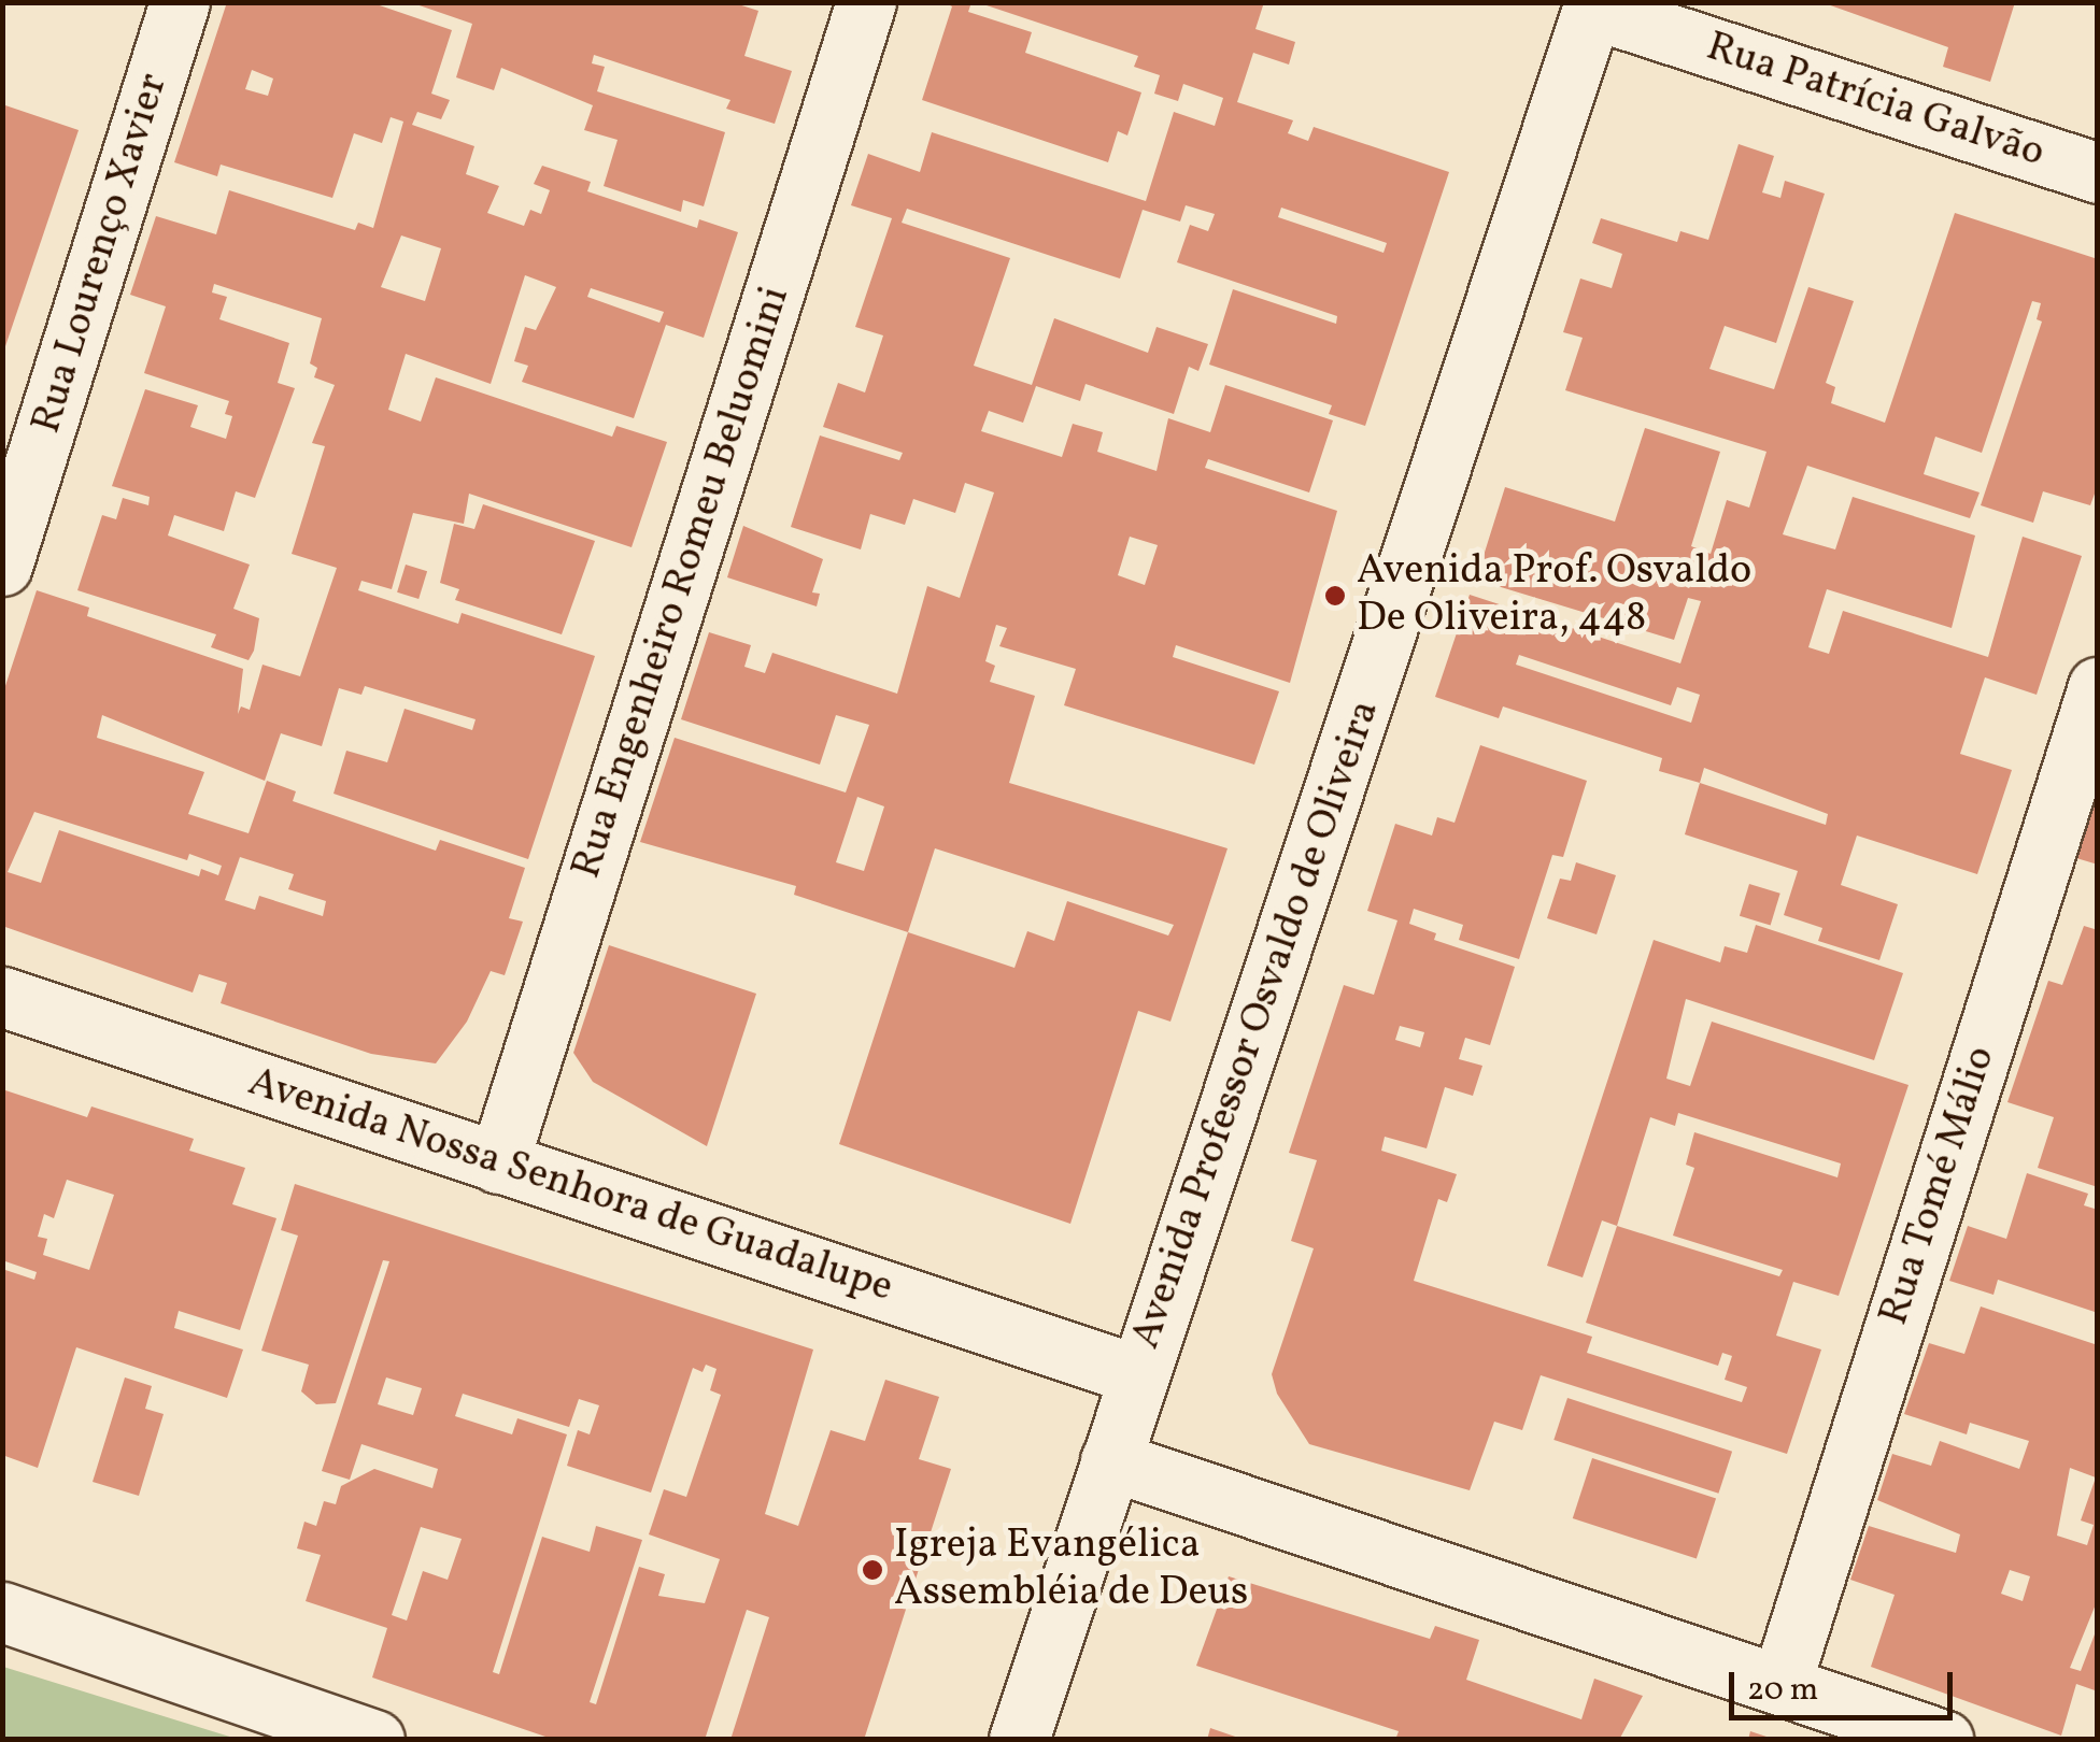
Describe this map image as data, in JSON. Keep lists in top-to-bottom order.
{
  "streets": {
    "street": [
      "Rua Patrícia Galvão",
      "Rua Lourenço Xavier",
      "Rua Engenheiro Romeu Beluomini",
      "Avenida Professor Osvaldo de Oliveira",
      "Avenida Nossa Senhora de Guadalupe",
      "Rua Tomé Málio"
    ]
  },
  "crossings": [
    ["Rua Patrícia Galvão", "Avenida Professor Osvaldo de Oliveira"],
    ["Rua Engenheiro Romeu Beluomini", "Avenida Nossa Senhora de Guadalupe"],
    ["Avenida Professor Osvaldo de Oliveira", "Avenida Nossa Senhora de Guadalupe"]
  ],
  "places": ["Avenida Prof. Osvaldo De Oliveira, 448", "Igreja Evangélica Assembléia de Deus"],
  "scale_bar": "20 m"
}
